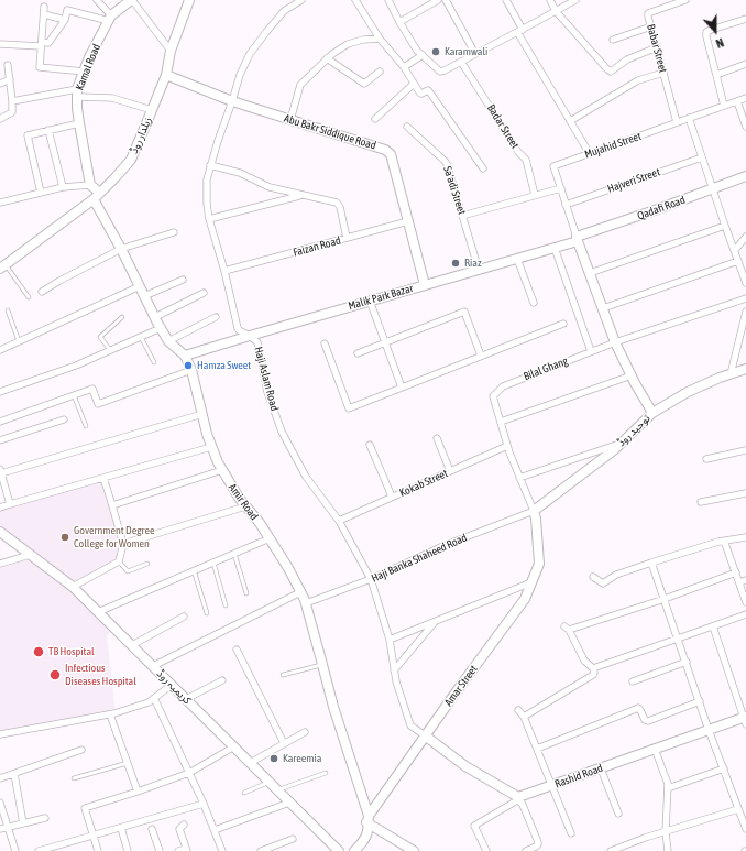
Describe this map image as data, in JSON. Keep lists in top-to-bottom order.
{
  "streets": {
    "street": [
      "Babar Street",
      "Kamal Road",
      "Badar Street",
      "Abu Bakr Siddique Road",
      "زیلدار روڈ",
      "Mujahid Street",
      "Hajveri Street",
      "Sa'adi Street",
      "Qadafi Road",
      "Faizan Road",
      "Malik Park Bazar",
      "Bilal Ghang",
      "Haji Aslam Road",
      "توحید روڈ",
      "Kokab Street",
      "Amir Road",
      "Haji Banka Shaheed Road",
      "Amar Street",
      "کریمیہ روڈ",
      "Rashid Road"
    ]
  },
  "crossings": [
    ["Babar Street", "Mujahid Street"],
    ["Abu Bakr Siddique Road", "زیلدار روڈ"],
    ["Abu Bakr Siddique Road", "Faizan Road"],
    ["Abu Bakr Siddique Road", "Malik Park Bazar"],
    ["Abu Bakr Siddique Road", "Haji Aslam Road"],
    ["زیلدار روڈ", "Amir Road"],
    ["Mujahid Street", "Hajveri Street"],
    ["Mujahid Street", "Qadafi Road"],
    ["Mujahid Street", "Malik Park Bazar"],
    ["Sa'adi Street", "Malik Park Bazar"],
    ["Qadafi Road", "Malik Park Bazar"],
    ["Faizan Road", "Haji Aslam Road"],
    ["Malik Park Bazar", "Haji Aslam Road"],
    ["Malik Park Bazar", "Amir Road"],
    ["Bilal Ghang", "توحید روڈ"],
    ["Bilal Ghang", "Kokab Street"],
    ["Bilal Ghang", "Haji Banka Shaheed Road"],
    ["Bilal Ghang", "Amar Street"],
    ["Haji Aslam Road", "Kokab Street"],
    ["Haji Aslam Road", "Haji Banka Shaheed Road"],
    ["Haji Aslam Road", "Amar Street"],
    ["توحید روڈ", "Haji Banka Shaheed Road"],
    ["توحید روڈ", "Amar Street"],
    ["Amir Road", "Haji Banka Shaheed Road"],
    ["Amir Road", "Amar Street"],
    ["Haji Banka Shaheed Road", "Amar Street"]
  ],
  "places": [
    "Karamwali",
    "Riaz",
    "Hamza Sweet",
    "Government Degree College for Women",
    "TB Hospital",
    "Infectious Diseases Hospital",
    "Kareemia"
  ],
  "north": "bottom"
}
